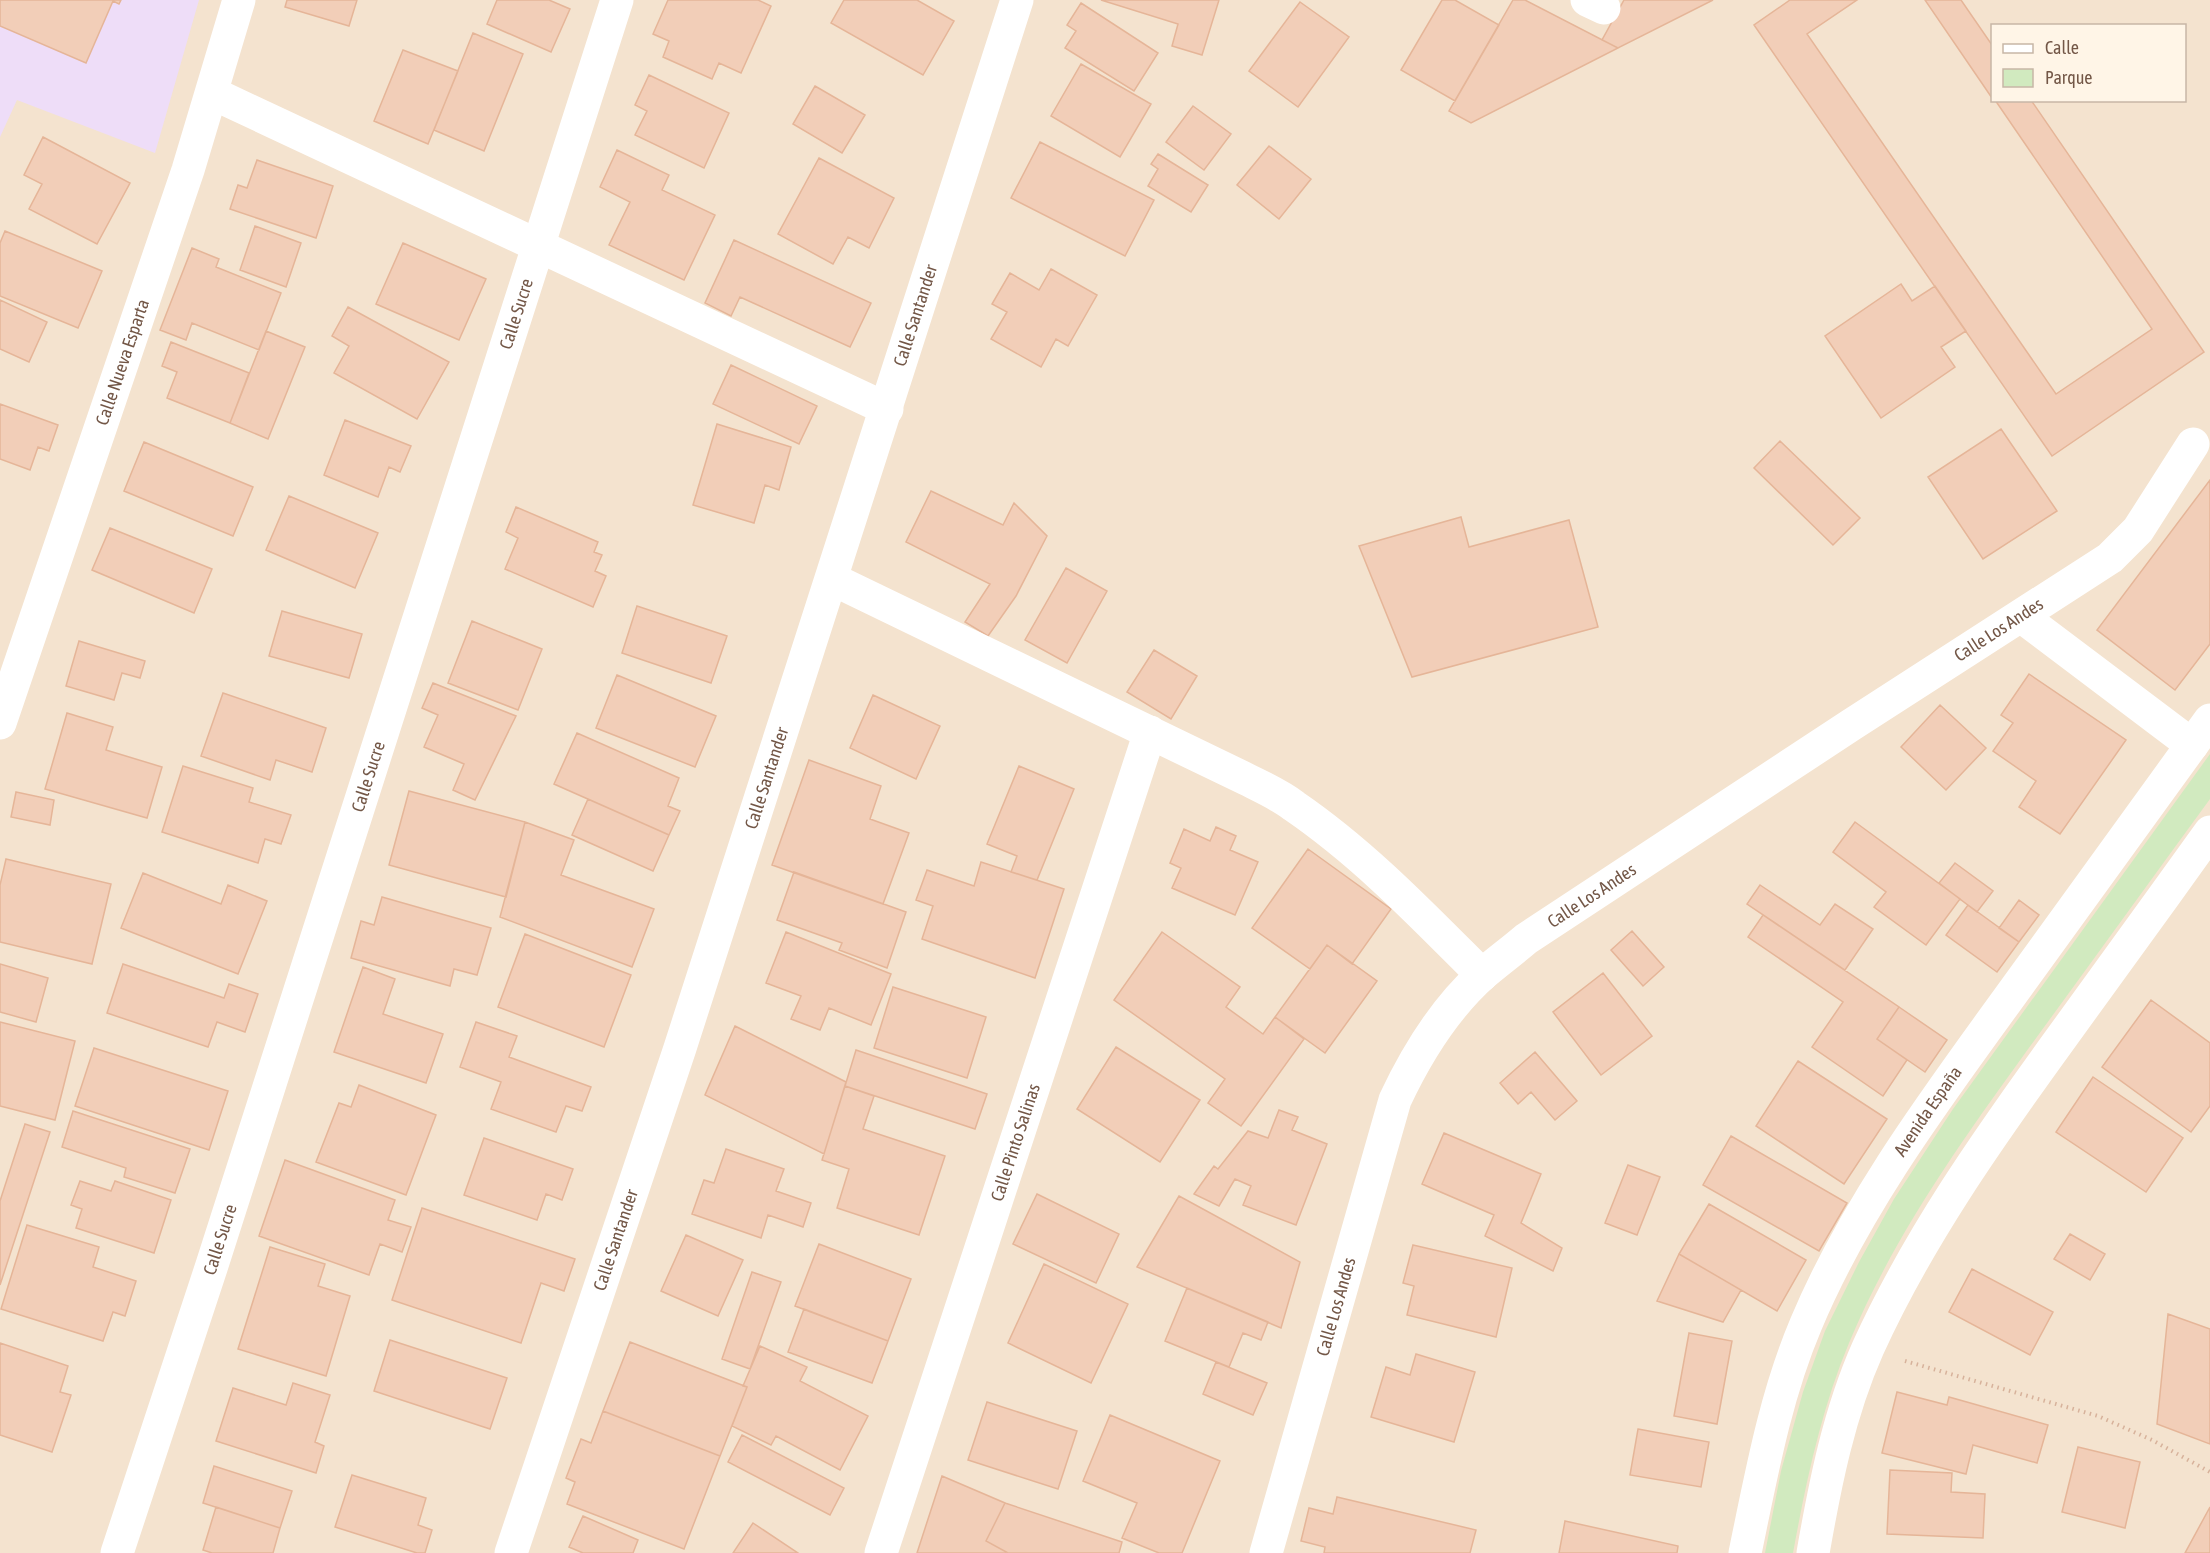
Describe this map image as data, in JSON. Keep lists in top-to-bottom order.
{
  "streets": {
    "street": [
      "Calle Sucre",
      "Calle Santander",
      "Calle Nueva Esparta",
      "Calle Los Andes",
      "Avenida España",
      "Calle Pinto Salinas"
    ]
  },
  "legend": ["Calle", "Parque"]
}
